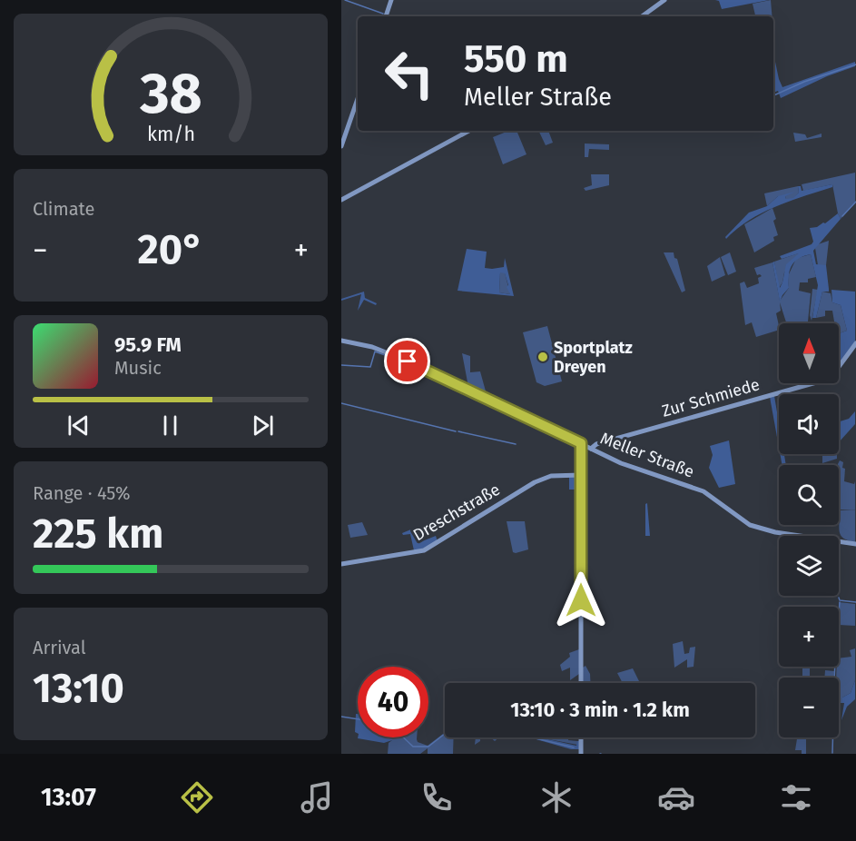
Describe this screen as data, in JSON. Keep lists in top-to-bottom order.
{
  "streets": {
    "street": ["Zur Schmiede", "Meller Straße", "Dreschstraße"]
  },
  "crossings": [
    ["Zur Schmiede", "Meller Straße"]
  ],
  "places": ["Sportplatz Dreyen"],
  "north": "top",
  "page": {
    "turn": ["550 m", "Meller Straße"],
    "tile": [
      "Climate",
      ["Range · 45%", "225 km"],
      ["Arrival", "13:10"]
    ],
    "heat": ["−", "20°", "+"],
    "song": ["95.9 FM", "Music"],
    "map_buttons": ["+", "−"],
    "limit": "40",
    "trip": "13:10 · 3 min · 1.2 km",
    "tabs": "13:07",
    "gauge": ["38", "km/h"]
  }
}
